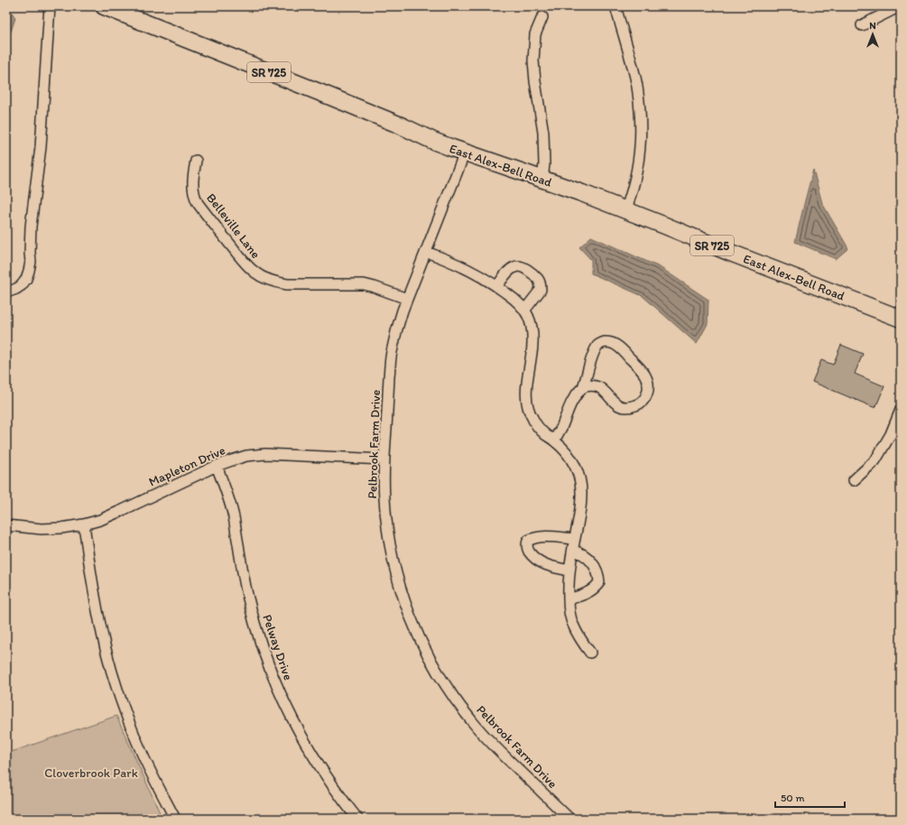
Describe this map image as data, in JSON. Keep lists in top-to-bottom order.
{
  "streets": {
    "main road": ["SR 725", "East Alex-Bell Road"],
    "street": [
      "Belleville Lane",
      "Pelbrook Farm Drive",
      "Mapleton Drive",
      "Pelway Drive"
    ]
  },
  "crossings": [
    ["East Alex-Bell Road", "Pelbrook Farm Drive"],
    ["Belleville Lane", "Pelbrook Farm Drive"],
    ["Pelbrook Farm Drive", "Mapleton Drive"],
    ["Mapleton Drive", "Pelway Drive"]
  ],
  "parks": ["Cloverbrook Park"],
  "scale_bar": "50 m",
  "north": "top"
}
